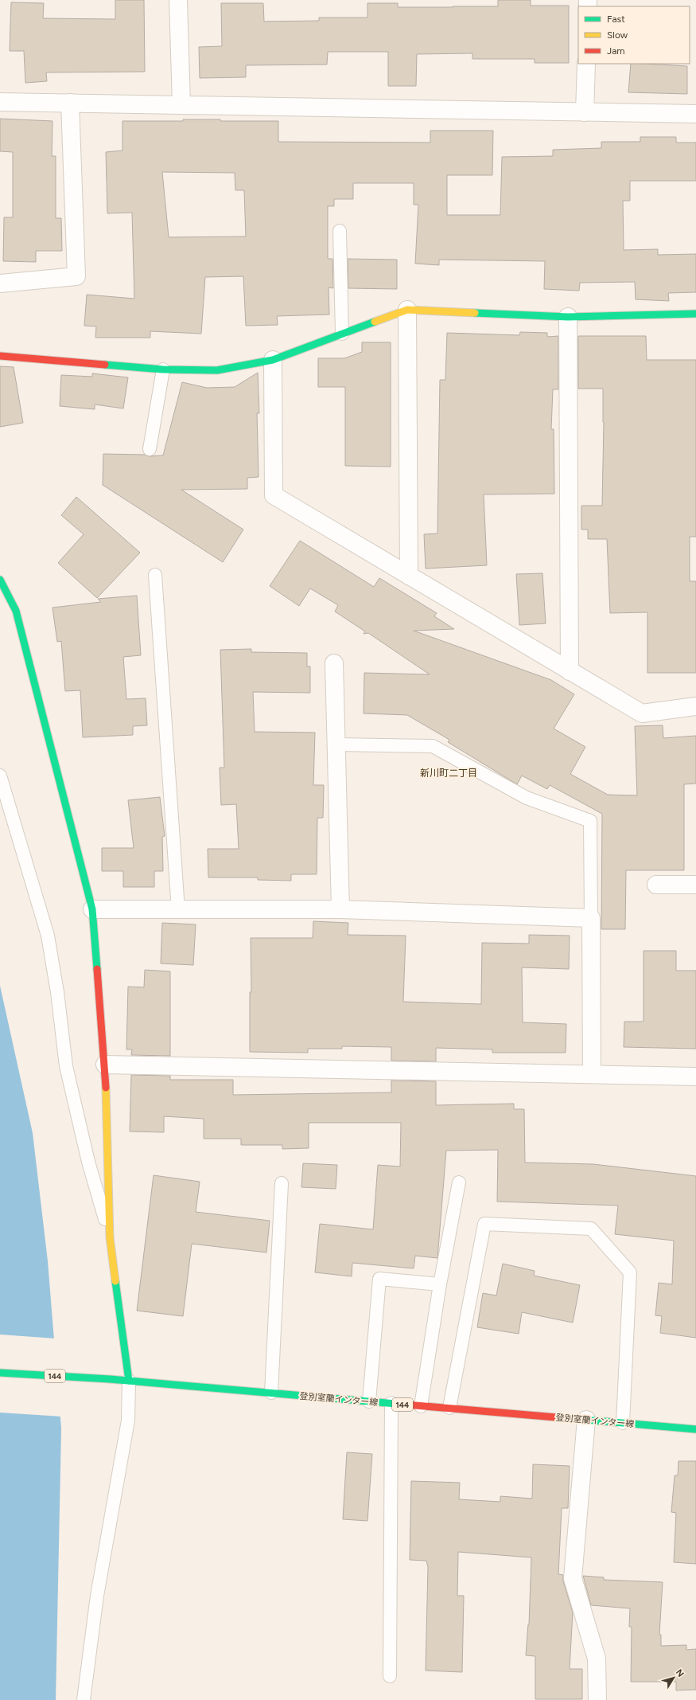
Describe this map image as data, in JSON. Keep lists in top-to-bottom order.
{
  "streets": {
    "street": ["144", "登別室蘭インター線"]
  },
  "districts": ["新川町二丁目"],
  "legend": ["Fast", "Slow", "Jam"],
  "north": "top right"
}
